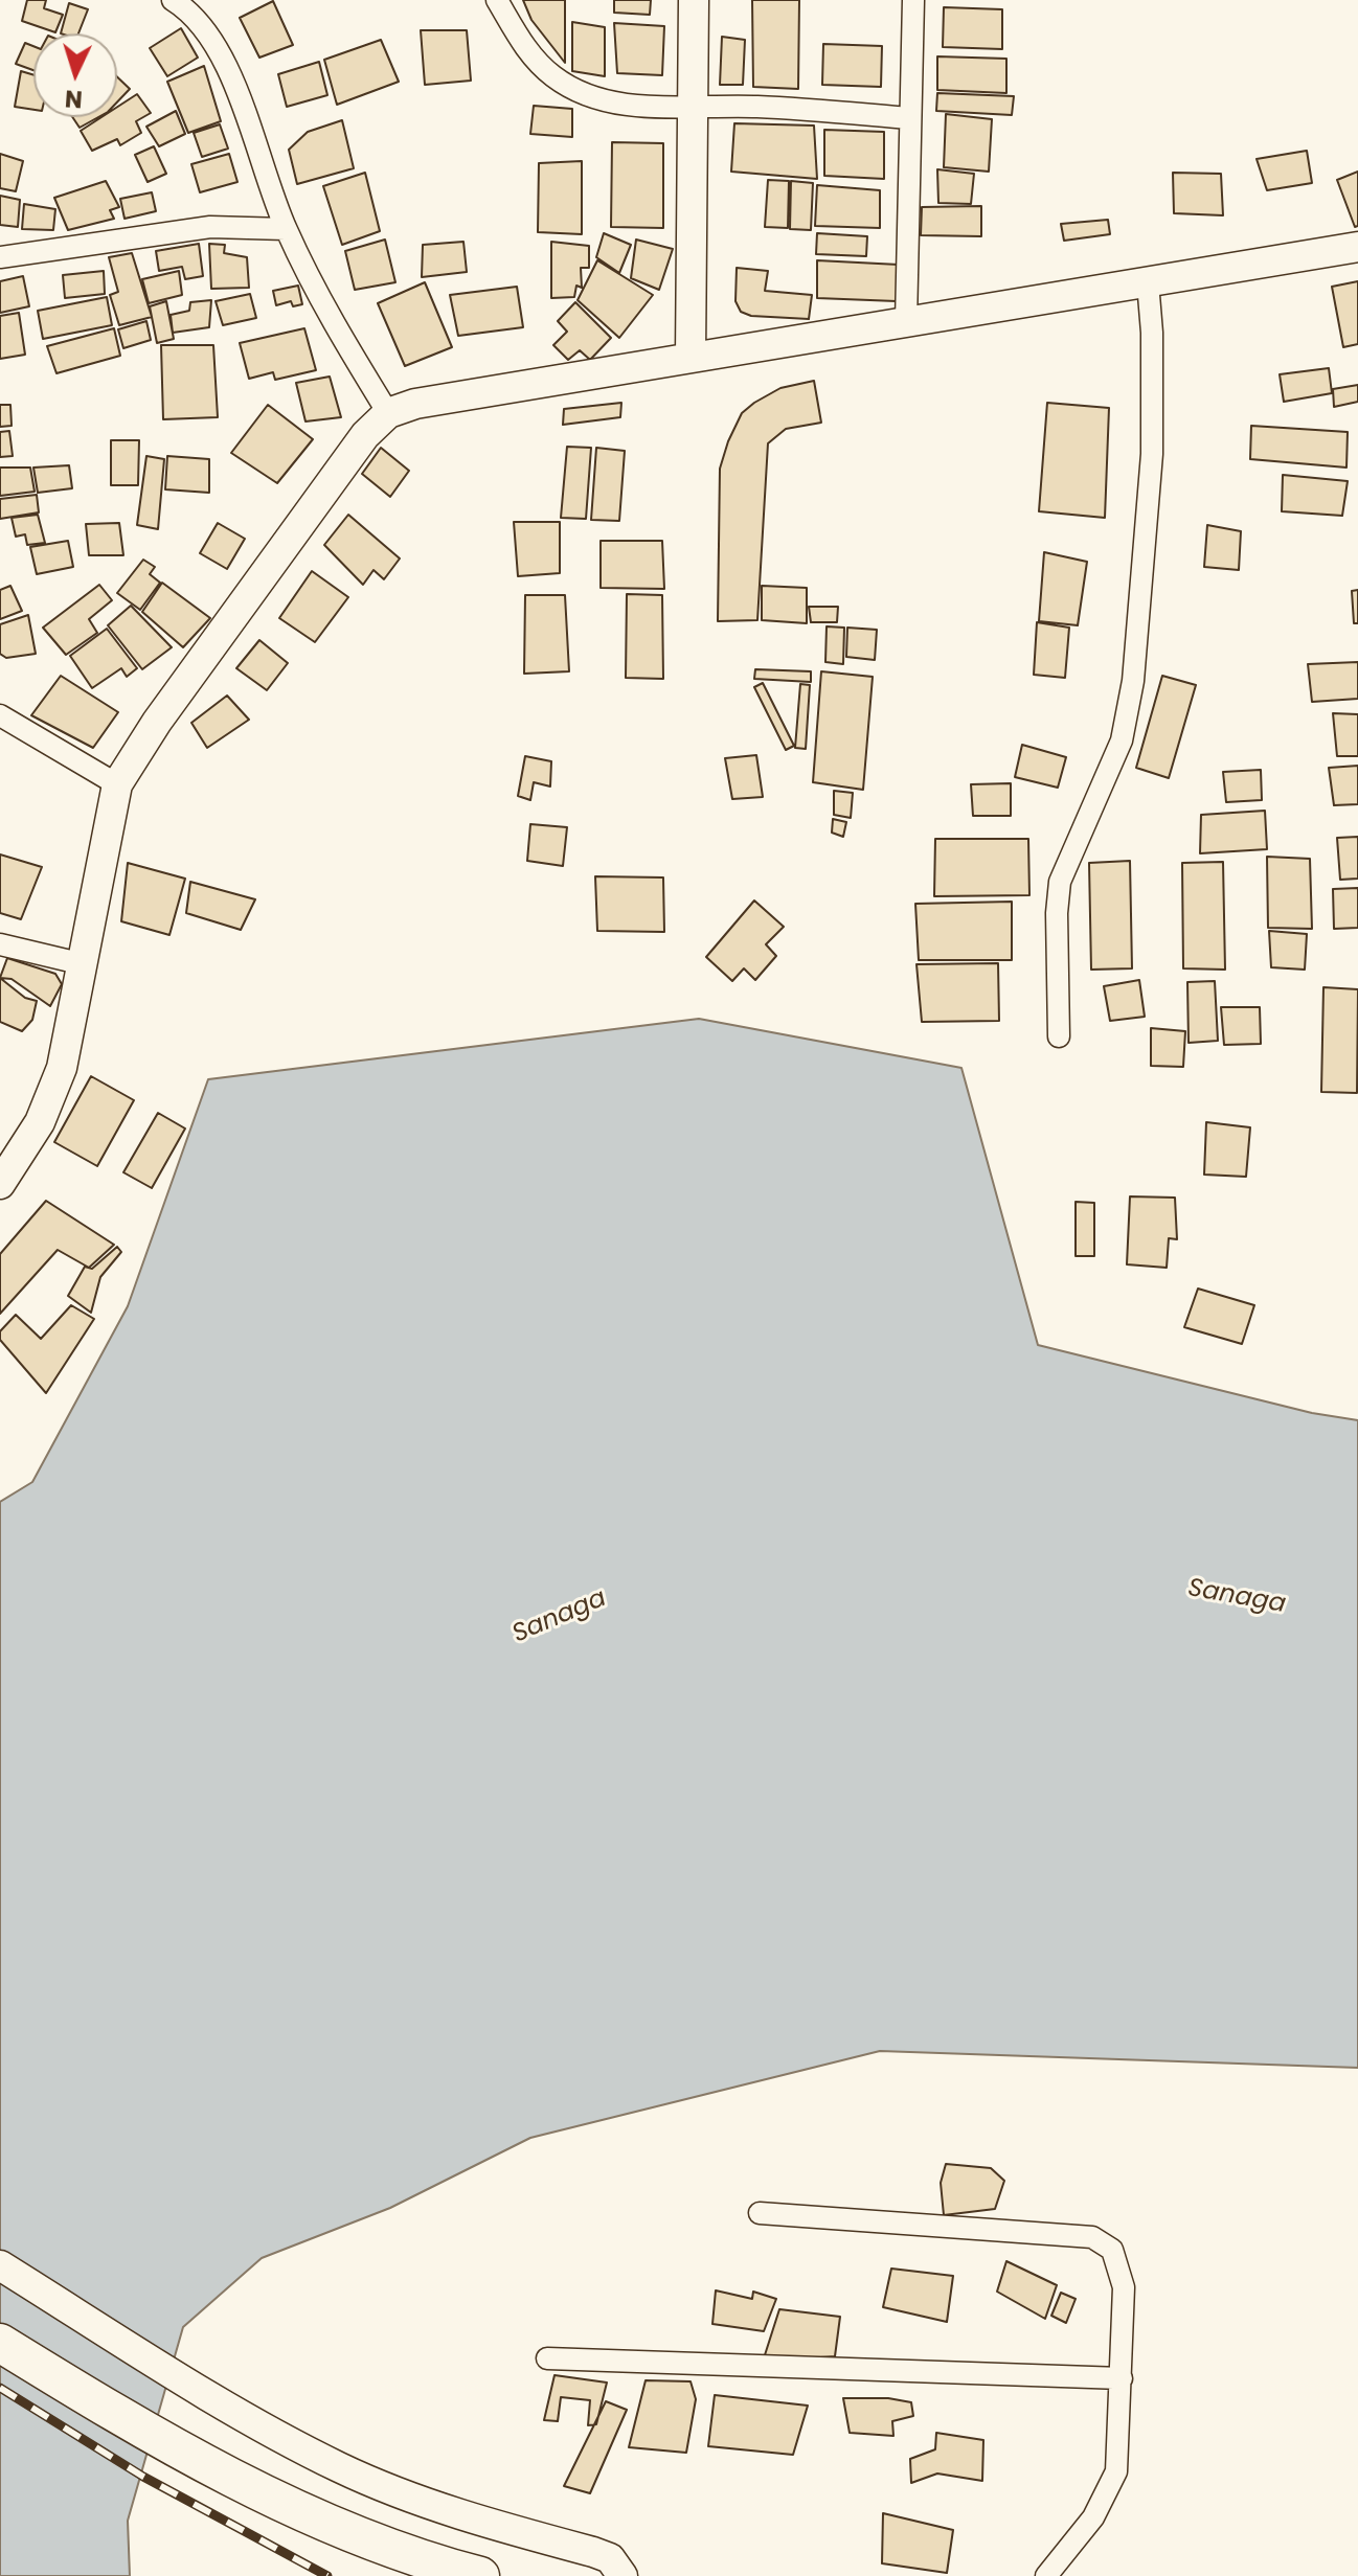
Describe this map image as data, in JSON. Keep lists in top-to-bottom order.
{
  "water": ["Sanaga"],
  "north": "bottom"
}
